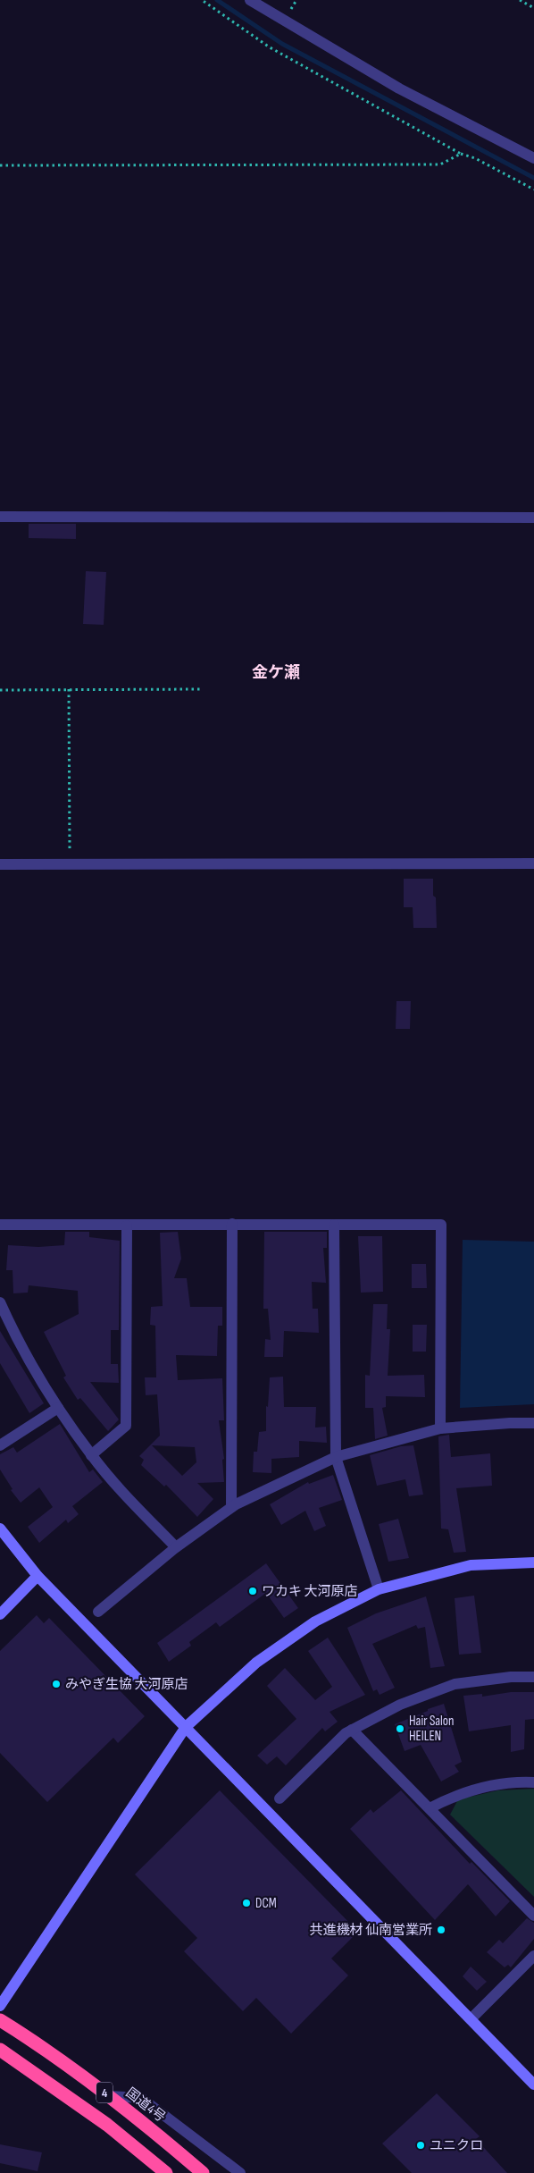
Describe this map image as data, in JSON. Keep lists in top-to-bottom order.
{
  "streets": {
    "highway": ["4", "国道4号"]
  },
  "districts": ["金ケ瀬"],
  "places": [
    "ワカキ 大河原店",
    "みやぎ生協 大河原店",
    "Hair Salon HEILEN",
    "DCM",
    "共進機材 仙南営業所",
    "ユニクロ"
  ]
}
